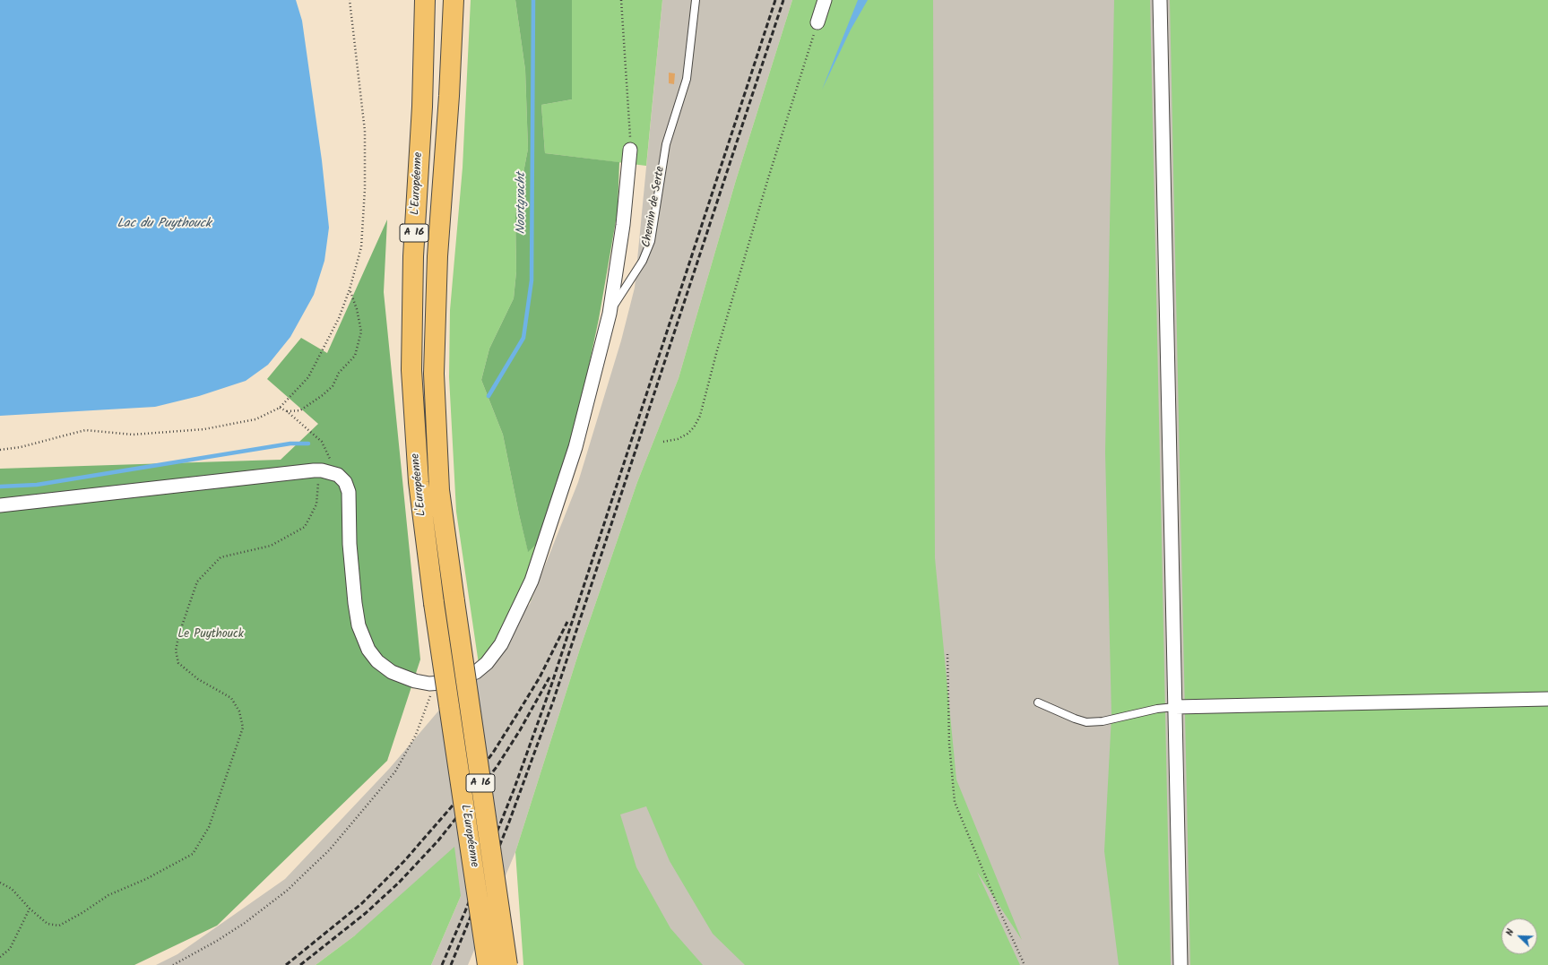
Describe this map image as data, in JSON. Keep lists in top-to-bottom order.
{
  "streets": {
    "highway": ["L'Européenne", "A 16"],
    "street": ["Chemin de Serte"]
  },
  "water": ["Noortgracht", "Lac du Puythouck"],
  "parks": ["Le Puythouck"],
  "north": "top left"
}
